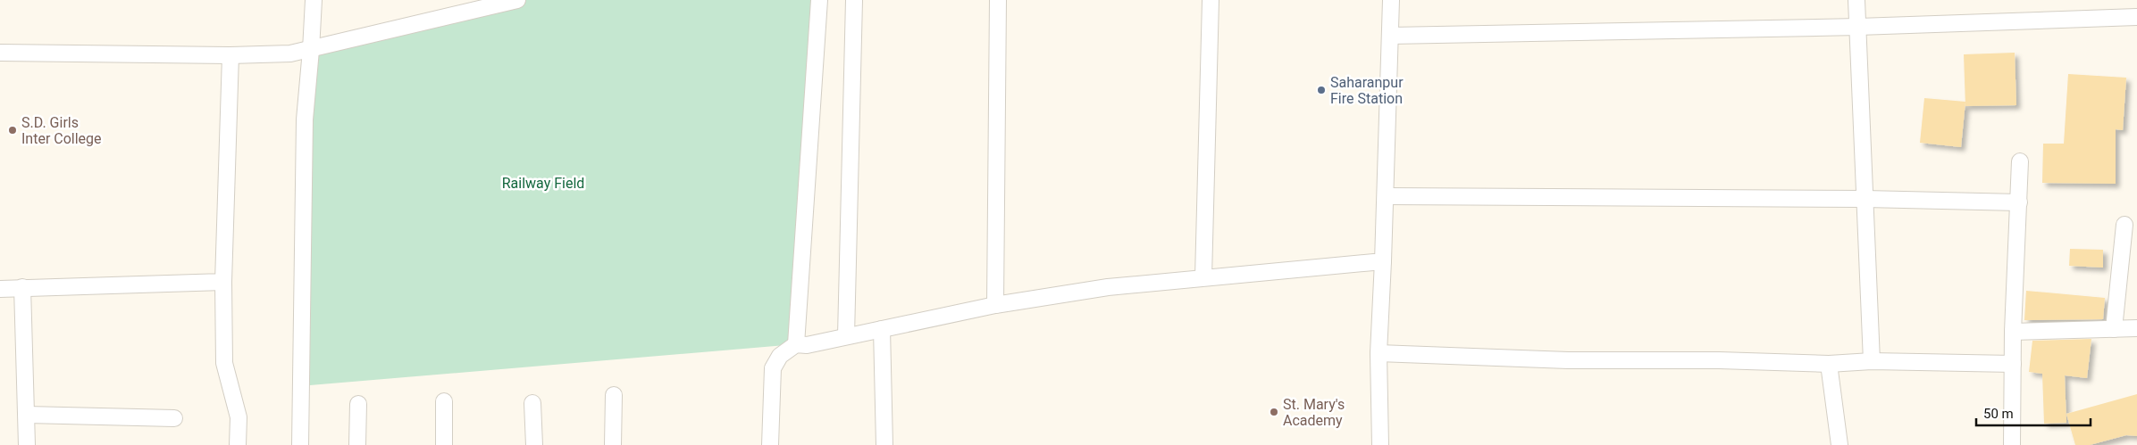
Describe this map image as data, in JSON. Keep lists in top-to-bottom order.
{
  "parks": ["Railway Field"],
  "places": ["Saharanpur Fire Station", "S.D. Girls Inter College", "St. Mary's Academy"],
  "scale_bar": "50 m"
}
